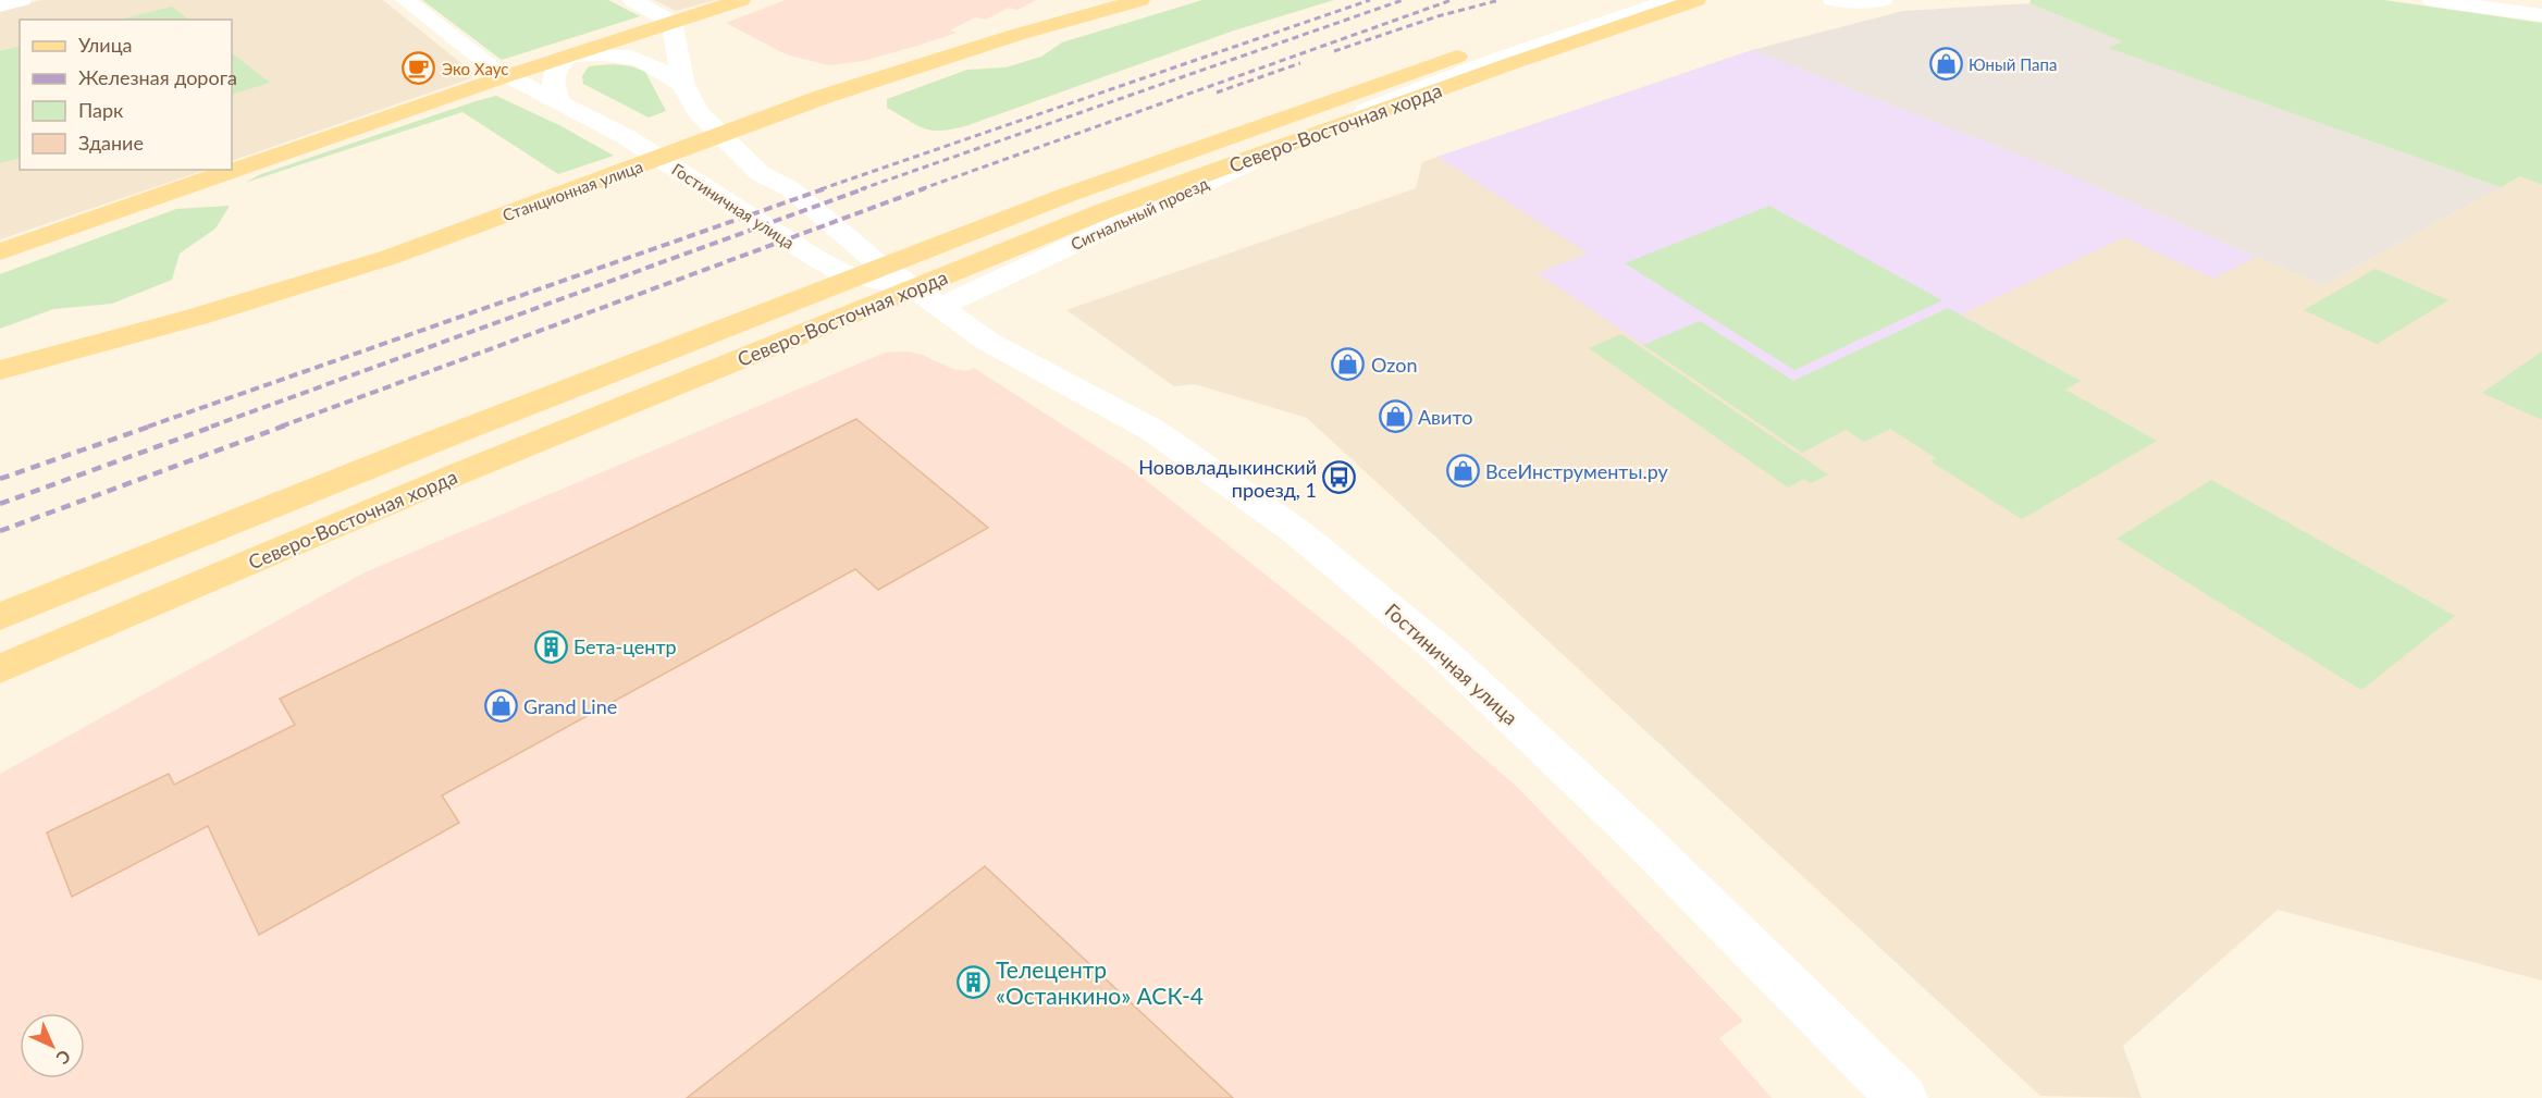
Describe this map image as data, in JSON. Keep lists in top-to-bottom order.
{
  "streets": {
    "main road": ["Северо-Восточная хорда", "Станционная улица"],
    "street": ["Гостиничная улица", "Сигнальный проезд"]
  },
  "crossings": [
    ["Станционная улица", "Гостиничная улица"],
    ["Гостиничная улица", "Сигнальный проезд"]
  ],
  "places": {
    "shop": [
      "Юный Папа",
      "Ozon",
      "Авито",
      "ВсеИнструменты.ру",
      "Grand Line"
    ],
    "cafe": ["Эко Хаус"],
    "bus stop": ["Нововладыкинский проезд, 1"],
    "building": ["Бета-центр", "Телецентр «Останкино» АСК-4"]
  },
  "legend": [
    "Улица",
    "Железная дорога",
    "Парк",
    "Здание"
  ],
  "north": "bottom right"
}
